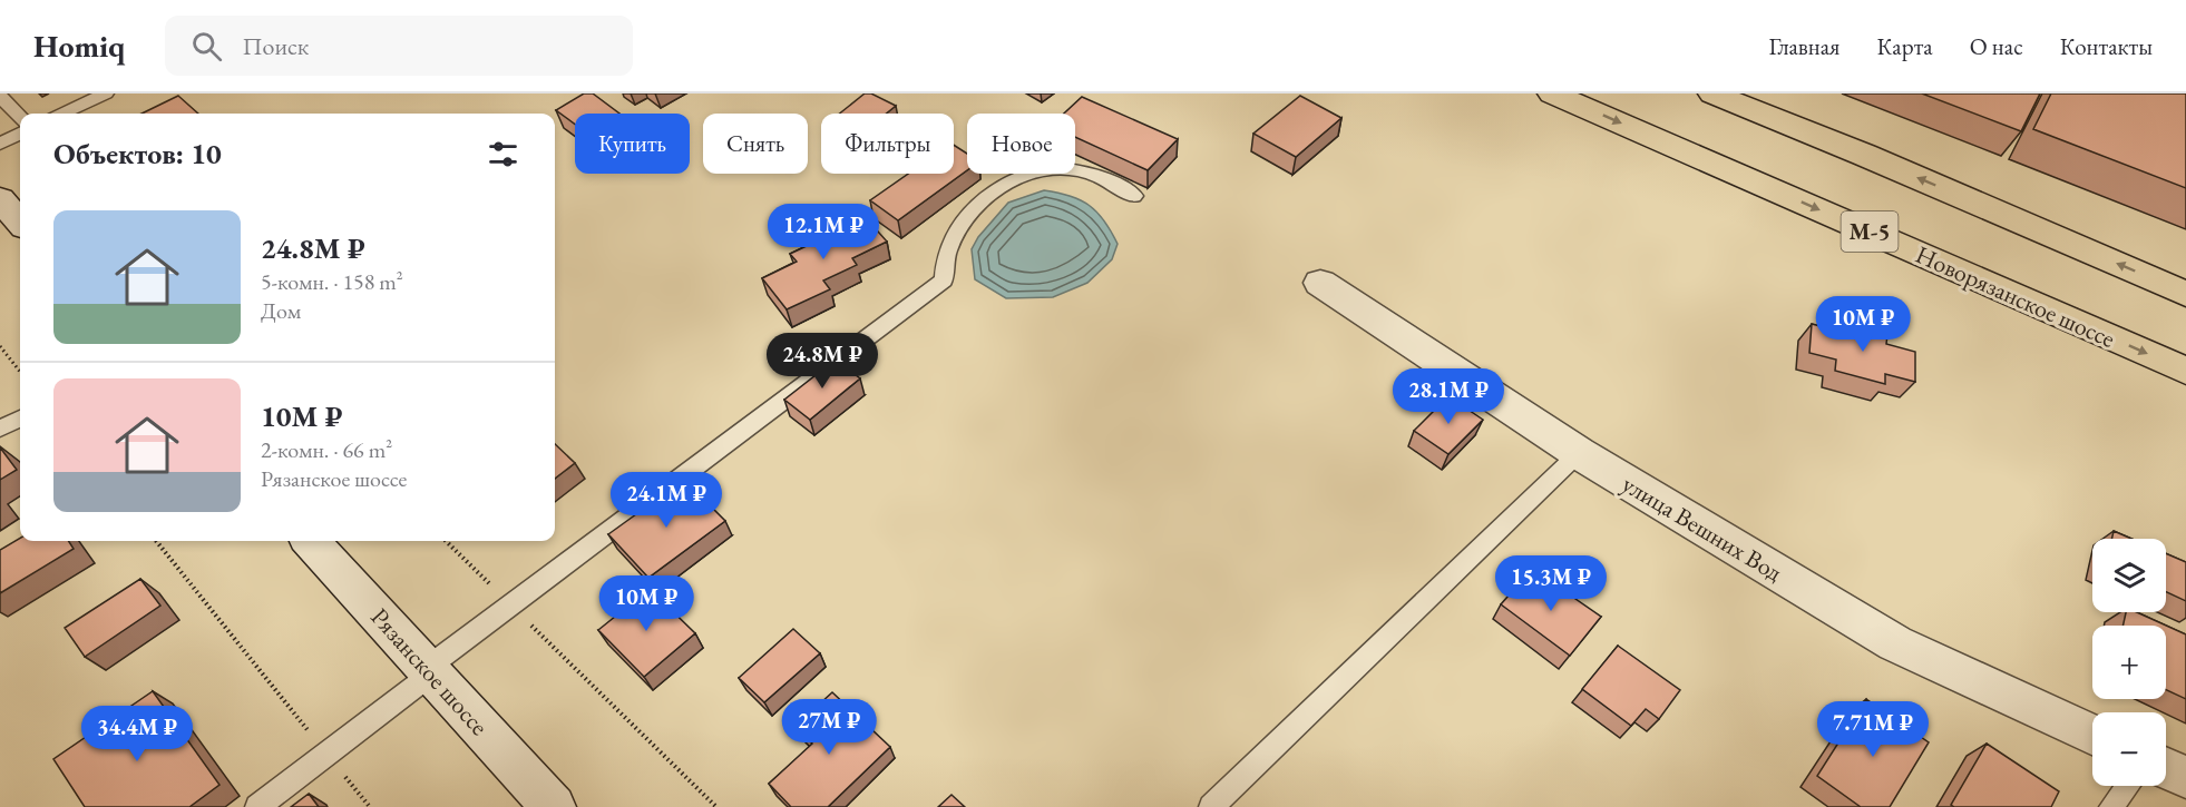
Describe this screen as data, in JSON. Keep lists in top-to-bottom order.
{
  "streets": {
    "highway": ["М-5", "Новорязанское шоссе"],
    "street": ["улица Вешних Вод", "Рязанское шоссе"]
  },
  "page": {
    "header": "Homiq",
    "search": "Поиск",
    "nav": [
      "Главная",
      "Карта",
      "О нас",
      "Контакты"
    ],
    "chip": [
      "Купить",
      "Снять",
      "Фильтры",
      "Новое"
    ],
    "heading": "Объектов: 10",
    "list": [
      {
        "name": "24.8M ₽",
        "note": "5-комн. · 158 m² · Дом"
      },
      {
        "name": "10M ₽",
        "note": "2-комн. · 66 m² · Рязанское шоссе"
      }
    ],
    "price": [
      "12.1M ₽",
      "10M ₽",
      "24.8M ₽",
      "28.1M ₽",
      "24.1M ₽",
      "15.3M ₽",
      "10M ₽",
      "27M ₽",
      "7.71M ₽",
      "34.4M ₽"
    ],
    "map_buttons": ["+", "−"]
  }
}
